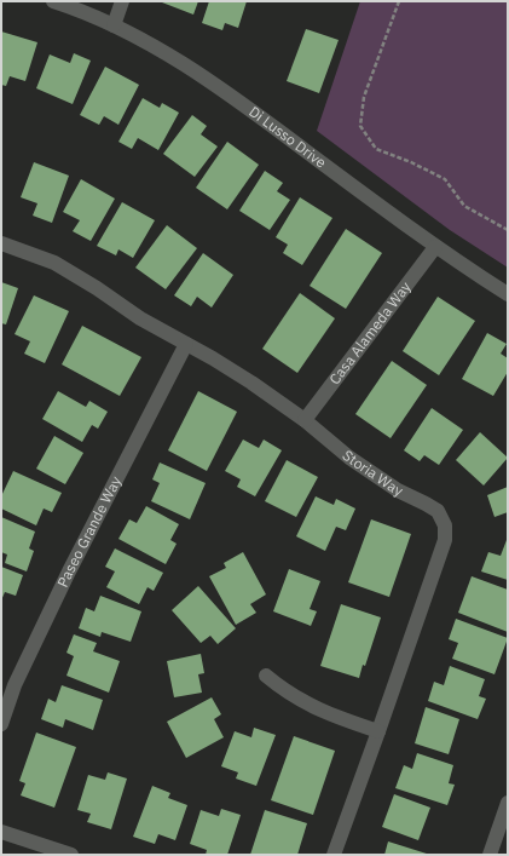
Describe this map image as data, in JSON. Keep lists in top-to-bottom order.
{
  "streets": {
    "street": [
      "Di Lusso Drive",
      "Casa Alameda Way",
      "Storia Way",
      "Paseo Grande Way"
    ]
  },
  "crossings": [
    ["Di Lusso Drive", "Casa Alameda Way"],
    ["Casa Alameda Way", "Storia Way"],
    ["Storia Way", "Paseo Grande Way"]
  ]
}
